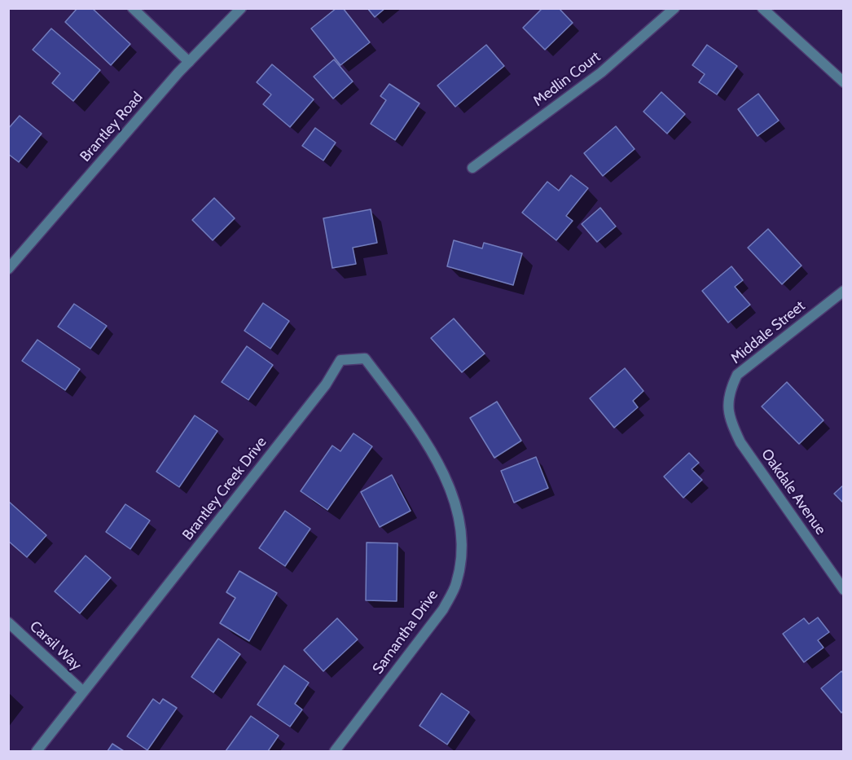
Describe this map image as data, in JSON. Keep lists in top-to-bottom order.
{
  "streets": {
    "street": [
      "Medlin Court",
      "Brantley Road",
      "Middale Street",
      "Brantley Creek Drive",
      "Oakdale Avenue",
      "Samantha Drive",
      "Carsil Way"
    ]
  },
  "crossings": [
    ["Middale Street", "Oakdale Avenue"],
    ["Brantley Creek Drive", "Samantha Drive"],
    ["Brantley Creek Drive", "Carsil Way"]
  ]
}
